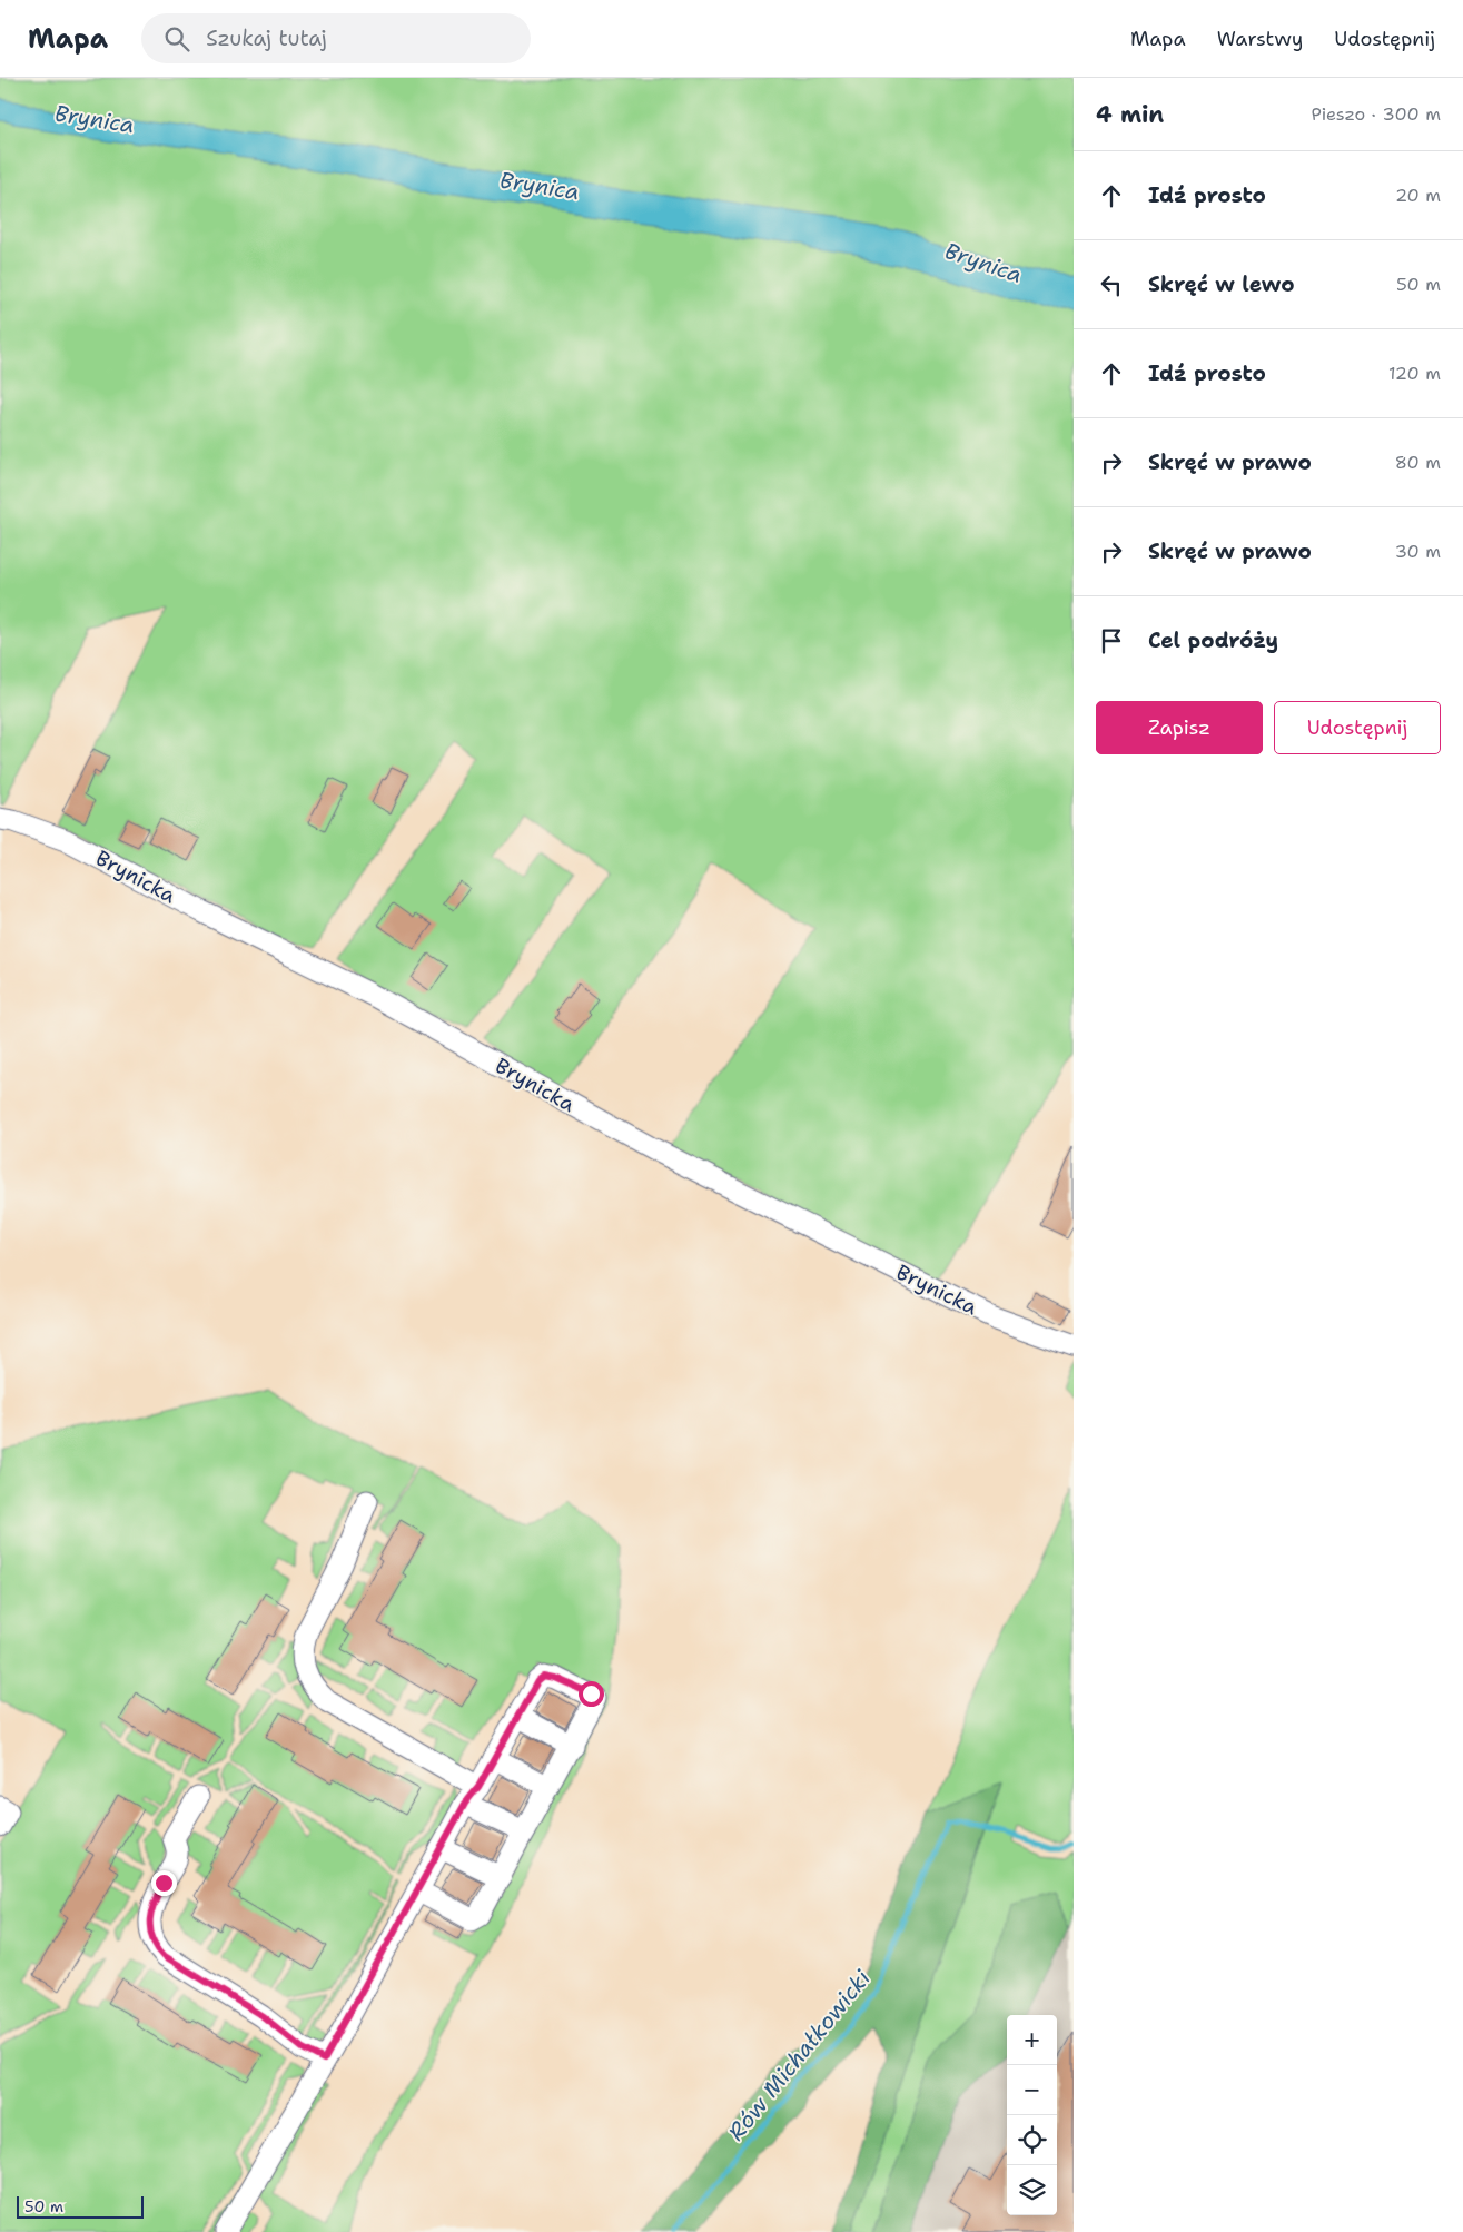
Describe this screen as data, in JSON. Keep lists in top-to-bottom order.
{
  "streets": {
    "street": ["Brynicka"]
  },
  "water": ["Brynica", "Rów Michałkowicki"],
  "scale_bar": "50 m",
  "page": {
    "header": "Mapa",
    "search": "Szukaj tutaj",
    "nav": ["Mapa", "Warstwy", "Udostępnij"],
    "heading": ["4 min", "Pieszo · 300 m"],
    "list": [
      ["Idź prosto", "20 m"],
      ["Skręć w lewo", "50 m"],
      ["Idź prosto", "120 m"],
      ["Skręć w prawo", "80 m"],
      ["Skręć w prawo", "30 m"],
      "Cel podróży"
    ],
    "buttons": ["Zapisz", "Udostępnij"],
    "map_buttons": ["+", "−"],
    "scale": "50 m"
  }
}
